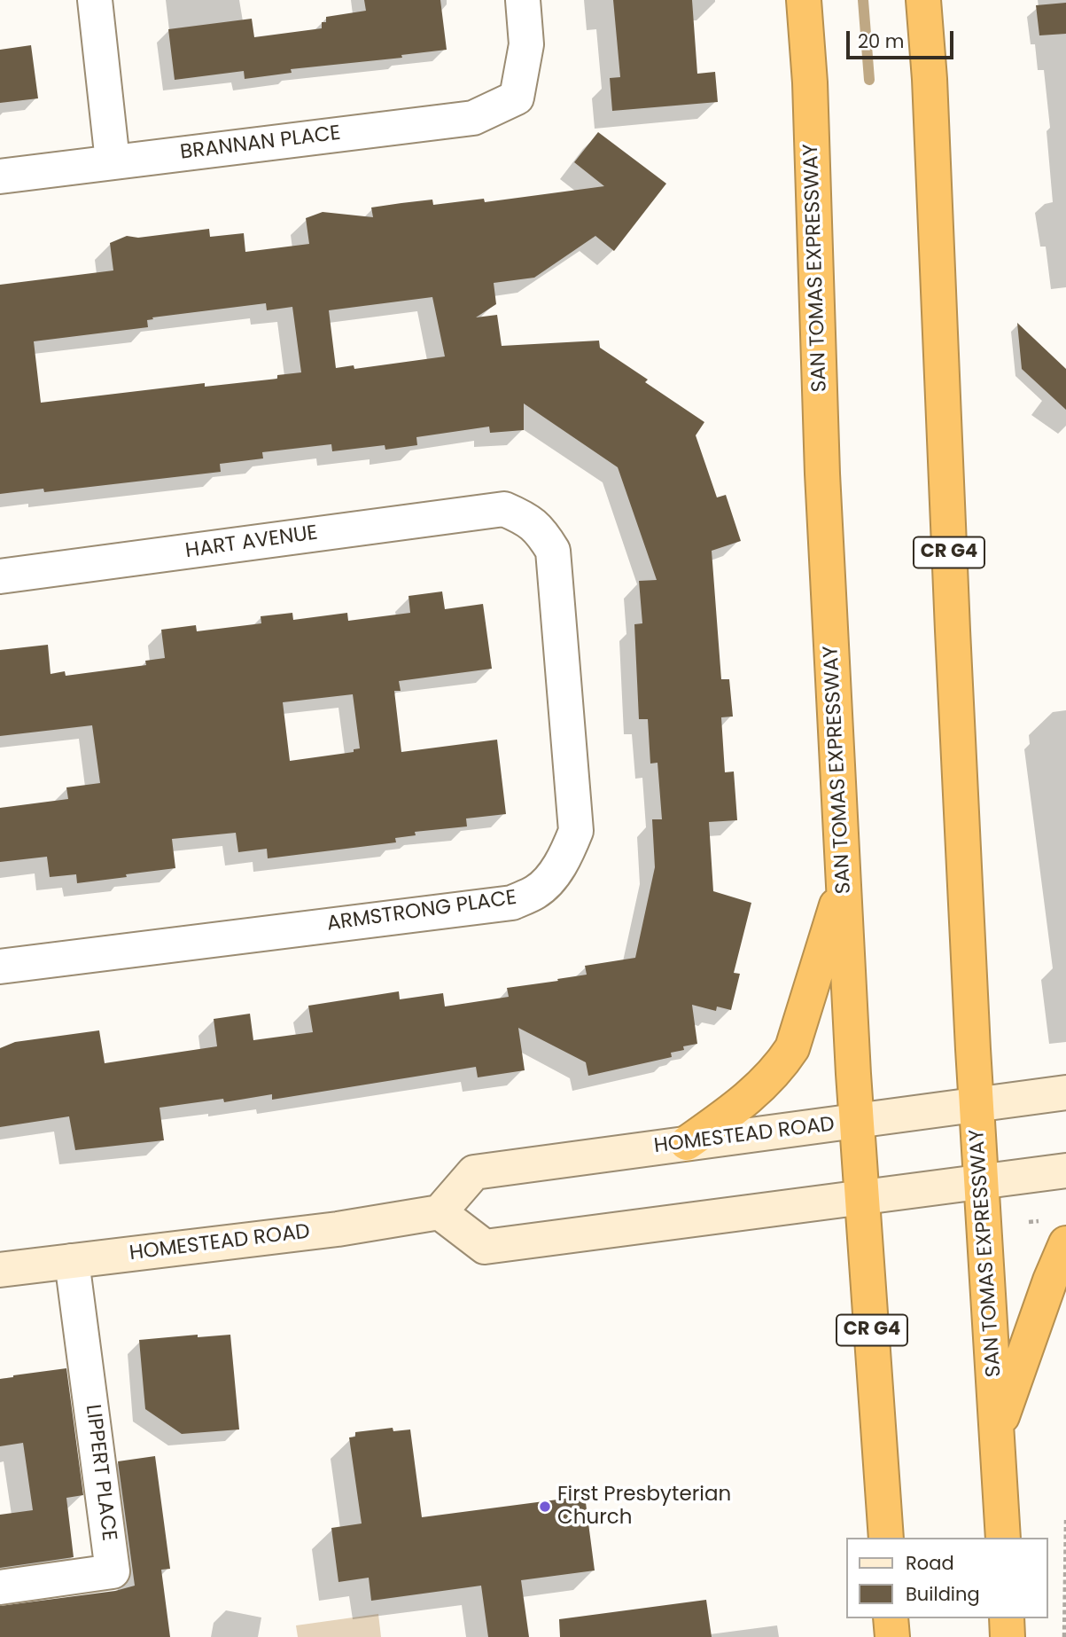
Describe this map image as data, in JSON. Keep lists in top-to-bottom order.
{
  "streets": {
    "highway": ["SAN TOMAS EXPRESSWAY", "CR G4"],
    "main road": ["HOMESTEAD ROAD"],
    "street": [
      "BRANNAN PLACE",
      "HART AVENUE",
      "ARMSTRONG PLACE",
      "LIPPERT PLACE"
    ]
  },
  "crossings": [
    ["SAN TOMAS EXPRESSWAY", "HOMESTEAD ROAD"],
    ["HART AVENUE", "ARMSTRONG PLACE"],
    ["HOMESTEAD ROAD", "LIPPERT PLACE"]
  ],
  "places": ["First Presbyterian Church"],
  "legend": ["Road", "Building"],
  "scale_bar": "20 m"
}
